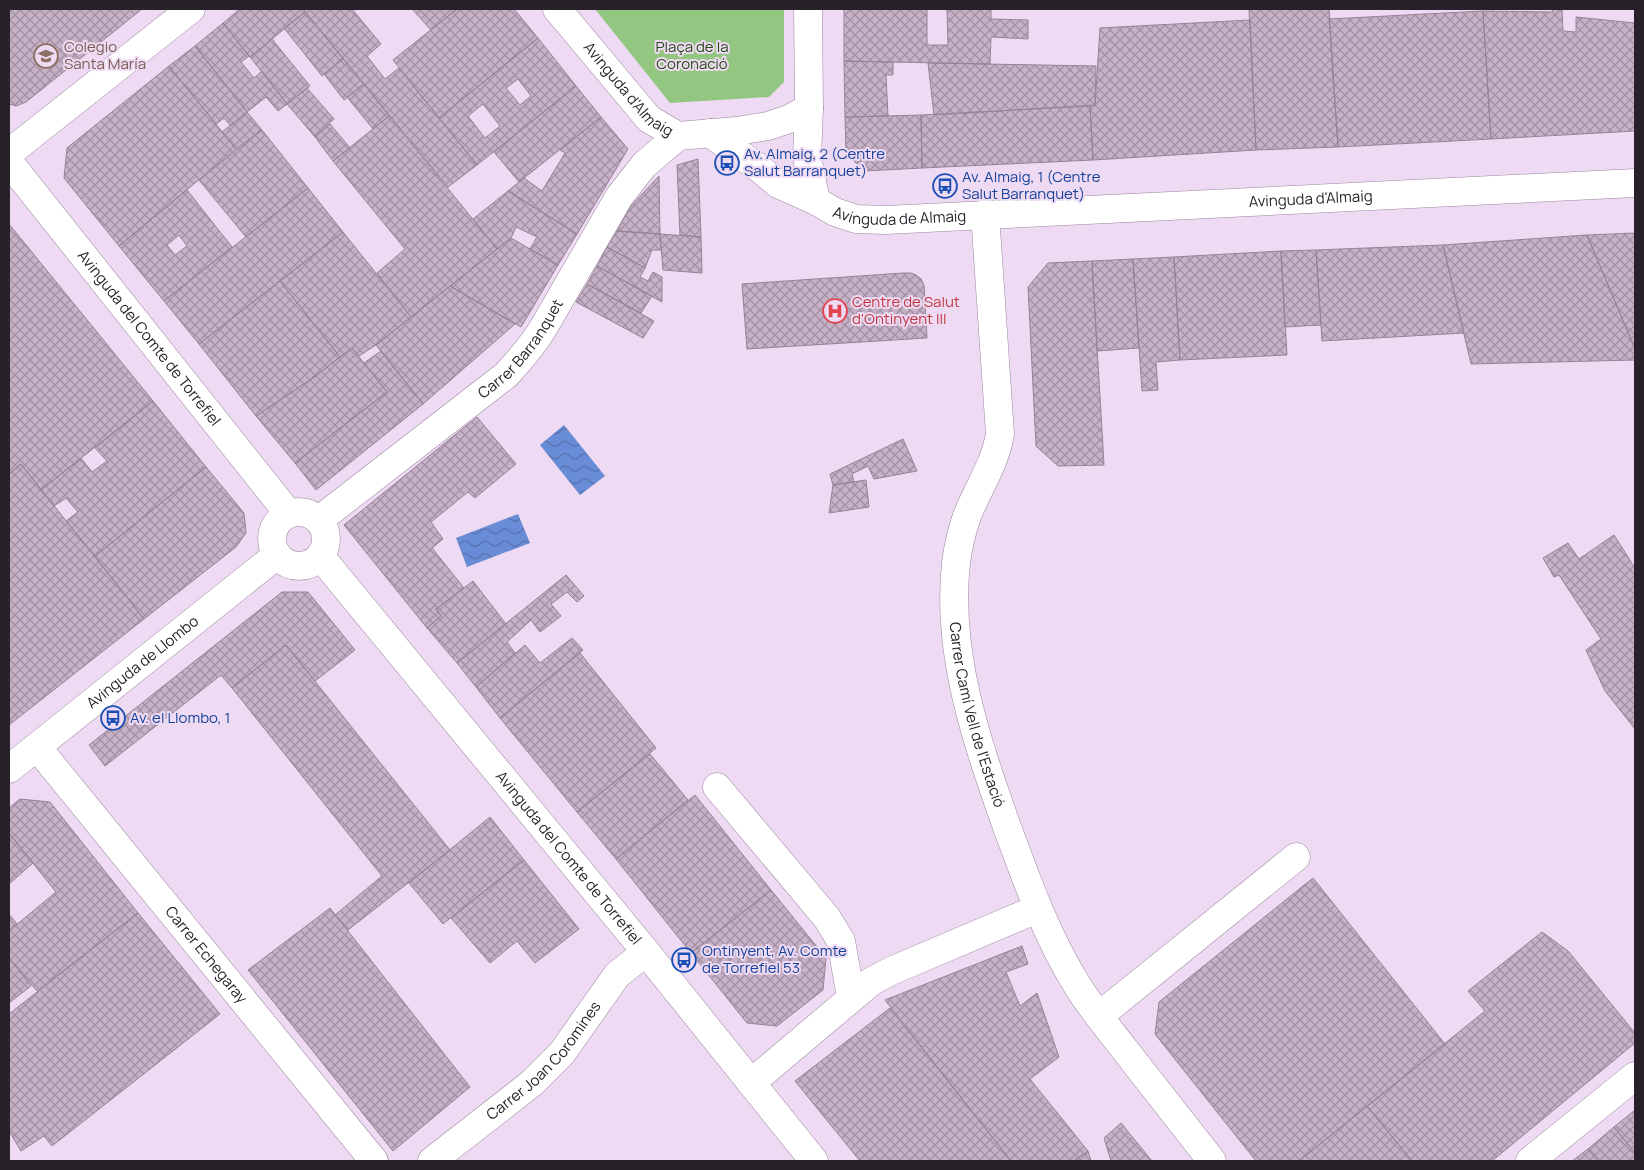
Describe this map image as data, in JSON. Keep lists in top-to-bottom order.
{
  "streets": {
    "street": [
      "Avinguda d'Almaig",
      "Avinguda de Almaig",
      "Avinguda del Comte de Torrefiel",
      "Carrer Barranquet",
      "Avinguda de Llombo",
      "Carrer Camí Vell de l'Estació",
      "Carrer Echegaray",
      "Carrer Joan Coromines"
    ]
  },
  "crossings": [
    ["Avinguda d'Almaig", "Avinguda de Almaig"],
    ["Avinguda d'Almaig", "Carrer Barranquet"],
    ["Avinguda d'Almaig", "Carrer Camí Vell de l'Estació"],
    ["Avinguda de Almaig", "Carrer Camí Vell de l'Estació"],
    ["Avinguda del Comte de Torrefiel", "Carrer Barranquet"],
    ["Avinguda del Comte de Torrefiel", "Avinguda de Llombo"],
    ["Avinguda del Comte de Torrefiel", "Carrer Joan Coromines"],
    ["Carrer Barranquet", "Avinguda de Llombo"],
    ["Avinguda de Llombo", "Carrer Echegaray"]
  ],
  "parks": ["Plaça de la Coronació"],
  "places": {
    "school or university": ["Colegio Santa María"],
    "bus stop": [
      "Av. Almaig, 2 (Centre Salut Barranquet)",
      "Av. Almaig, 1 (Centre Salut Barranquet)",
      "Av. el Llombo, 1",
      "Ontinyent, Av. Comte de Torrefiel 53"
    ],
    "hospital": ["Centre de Salut d'Ontinyent III"]
  }
}
